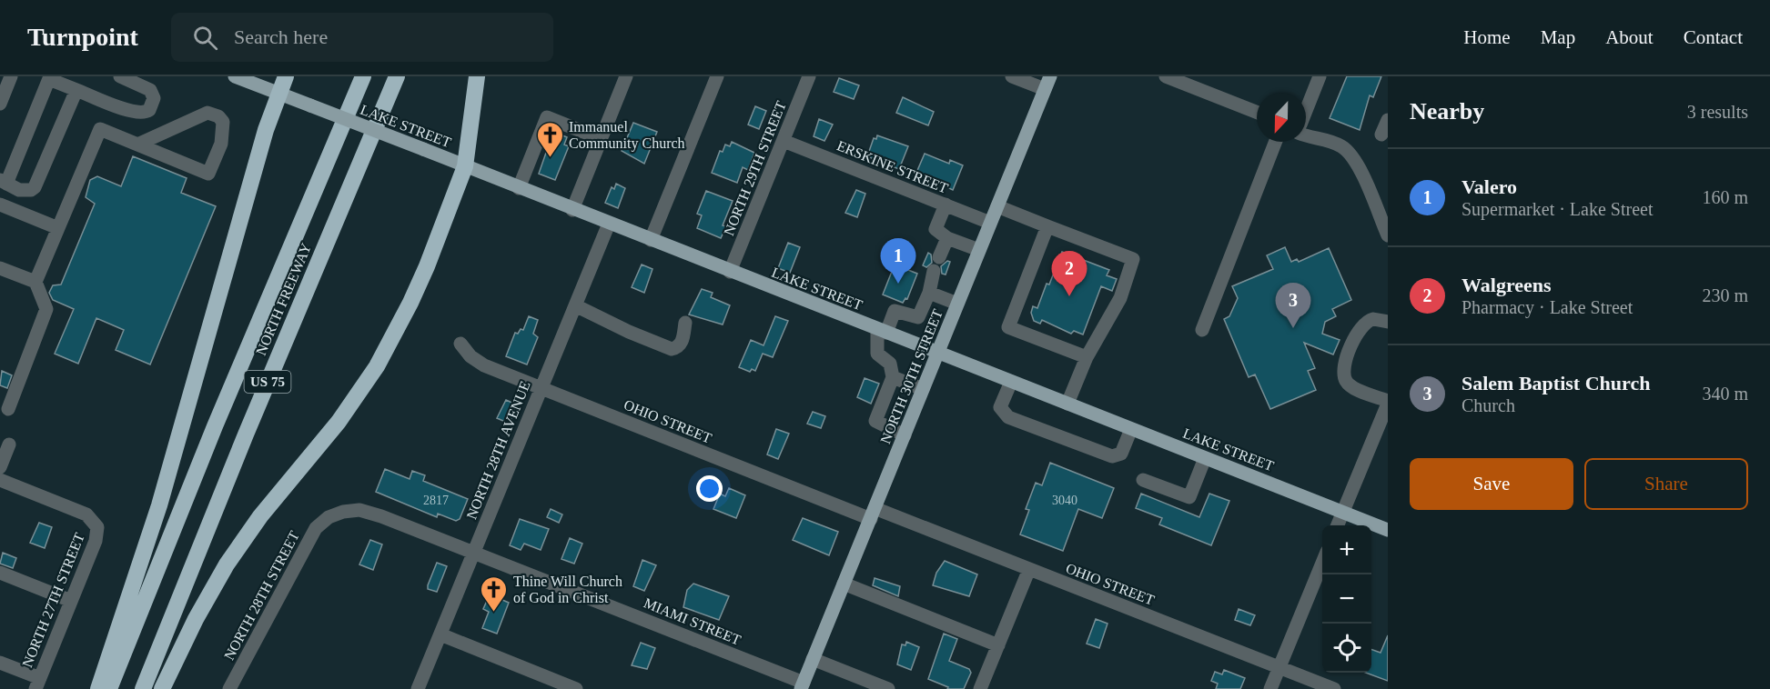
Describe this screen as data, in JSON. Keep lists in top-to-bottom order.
{
  "streets": {
    "highway": ["NORTH FREEWAY", "US 75"],
    "main road": ["LAKE STREET", "NORTH 30TH STREET"],
    "street": [
      "ERSKINE STREET",
      "NORTH 29TH STREET",
      "OHIO STREET",
      "NORTH 28TH AVENUE",
      "NORTH 28TH STREET",
      "NORTH 27TH STREET",
      "MIAMI STREET"
    ]
  },
  "crossings": [
    ["LAKE STREET", "NORTH 29TH STREET"],
    ["LAKE STREET", "NORTH 30TH STREET"],
    ["LAKE STREET", "NORTH 28TH AVENUE"],
    ["ERSKINE STREET", "NORTH 29TH STREET"],
    ["ERSKINE STREET", "NORTH 30TH STREET"],
    ["NORTH 30TH STREET", "OHIO STREET"],
    ["NORTH 30TH STREET", "MIAMI STREET"],
    ["OHIO STREET", "NORTH 28TH AVENUE"],
    ["NORTH 28TH AVENUE", "MIAMI STREET"],
    ["NORTH 28TH STREET", "MIAMI STREET"]
  ],
  "places": {
    "church": ["Immanuel Community Church", "Thine Will Church of God in Christ"]
  },
  "house_numbers": ["2817", "3040"],
  "north": "bottom",
  "page": {
    "header": "Turnpoint",
    "search": "Search here",
    "nav": [
      "Home",
      "Map",
      "About",
      "Contact"
    ],
    "heading": ["Nearby", "3 results"],
    "list": [
      {
        "mark": "1",
        "name": "Valero",
        "note": "Supermarket · Lake Street",
        "value": "160 m"
      },
      {
        "mark": "2",
        "name": "Walgreens",
        "note": "Pharmacy · Lake Street",
        "value": "230 m"
      },
      {
        "mark": "3",
        "name": "Salem Baptist Church",
        "note": "Church",
        "value": "340 m"
      }
    ],
    "pins": ["1", "2", "3"],
    "buttons": ["Save", "Share"],
    "map_buttons": ["+", "−"]
  }
}
